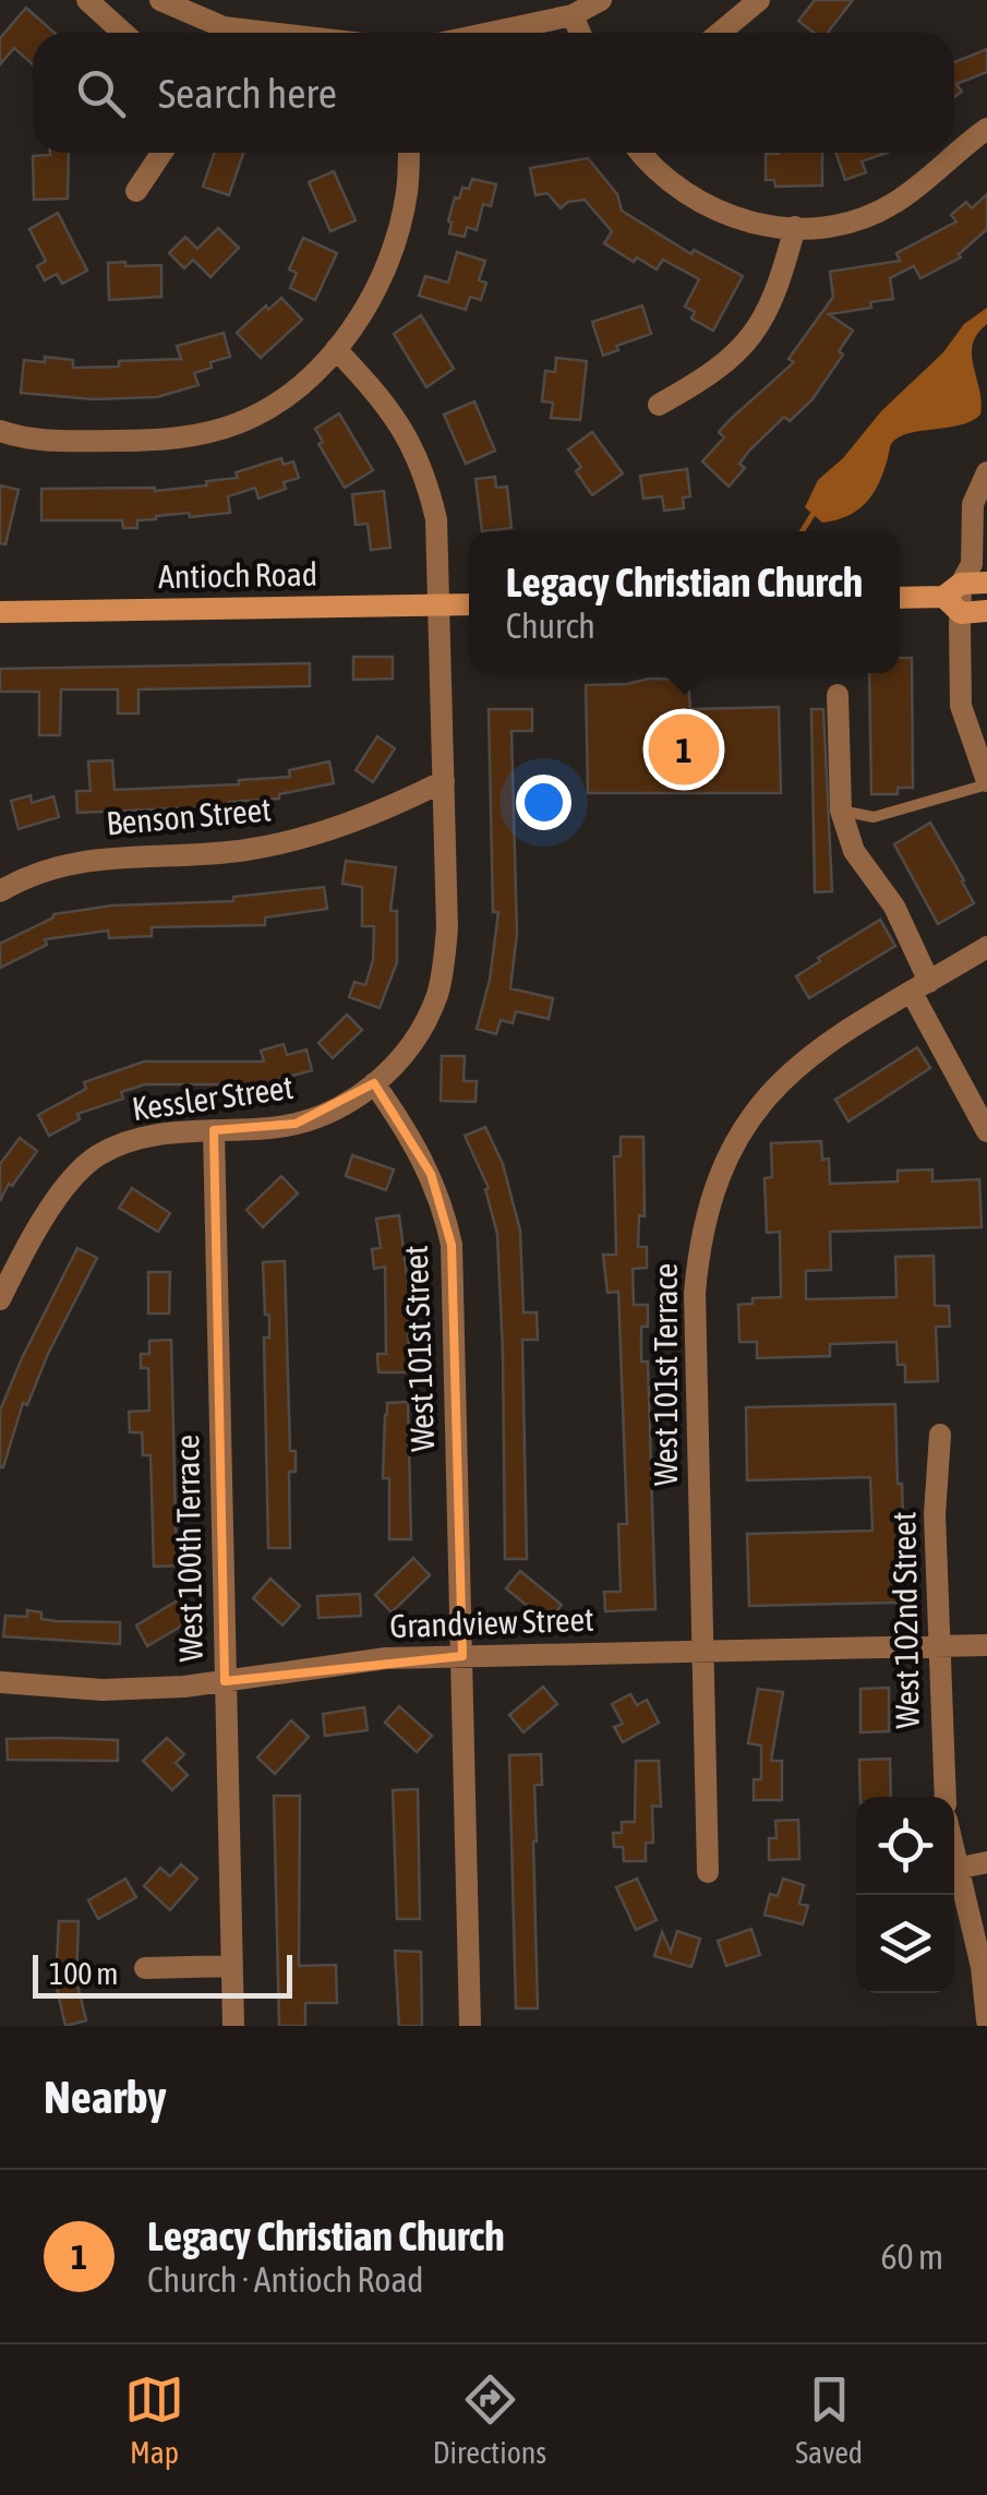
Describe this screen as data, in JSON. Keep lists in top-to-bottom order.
{
  "streets": {
    "main road": ["Antioch Road"],
    "street": [
      "Benson Street",
      "Kessler Street",
      "West 101st Street",
      "West 101st Terrace",
      "West 100th Terrace",
      "West 102nd Street",
      "Grandview Street"
    ]
  },
  "crossings": [
    ["Kessler Street", "West 101st Street"],
    ["Kessler Street", "West 100th Terrace"],
    ["West 101st Street", "Grandview Street"],
    ["West 101st Terrace", "Grandview Street"],
    ["West 100th Terrace", "Grandview Street"],
    ["West 102nd Street", "Grandview Street"]
  ],
  "scale_bar": "100 m",
  "page": {
    "search": "Search here",
    "popup": ["Legacy Christian Church", "Church"],
    "pins": "1",
    "scale": "100 m",
    "heading": "Nearby",
    "list": [
      {
        "mark": "1",
        "name": "Legacy Christian Church",
        "note": "Church · Antioch Road",
        "value": "60 m"
      }
    ],
    "nav": ["Map", "Directions", "Saved"]
  }
}
